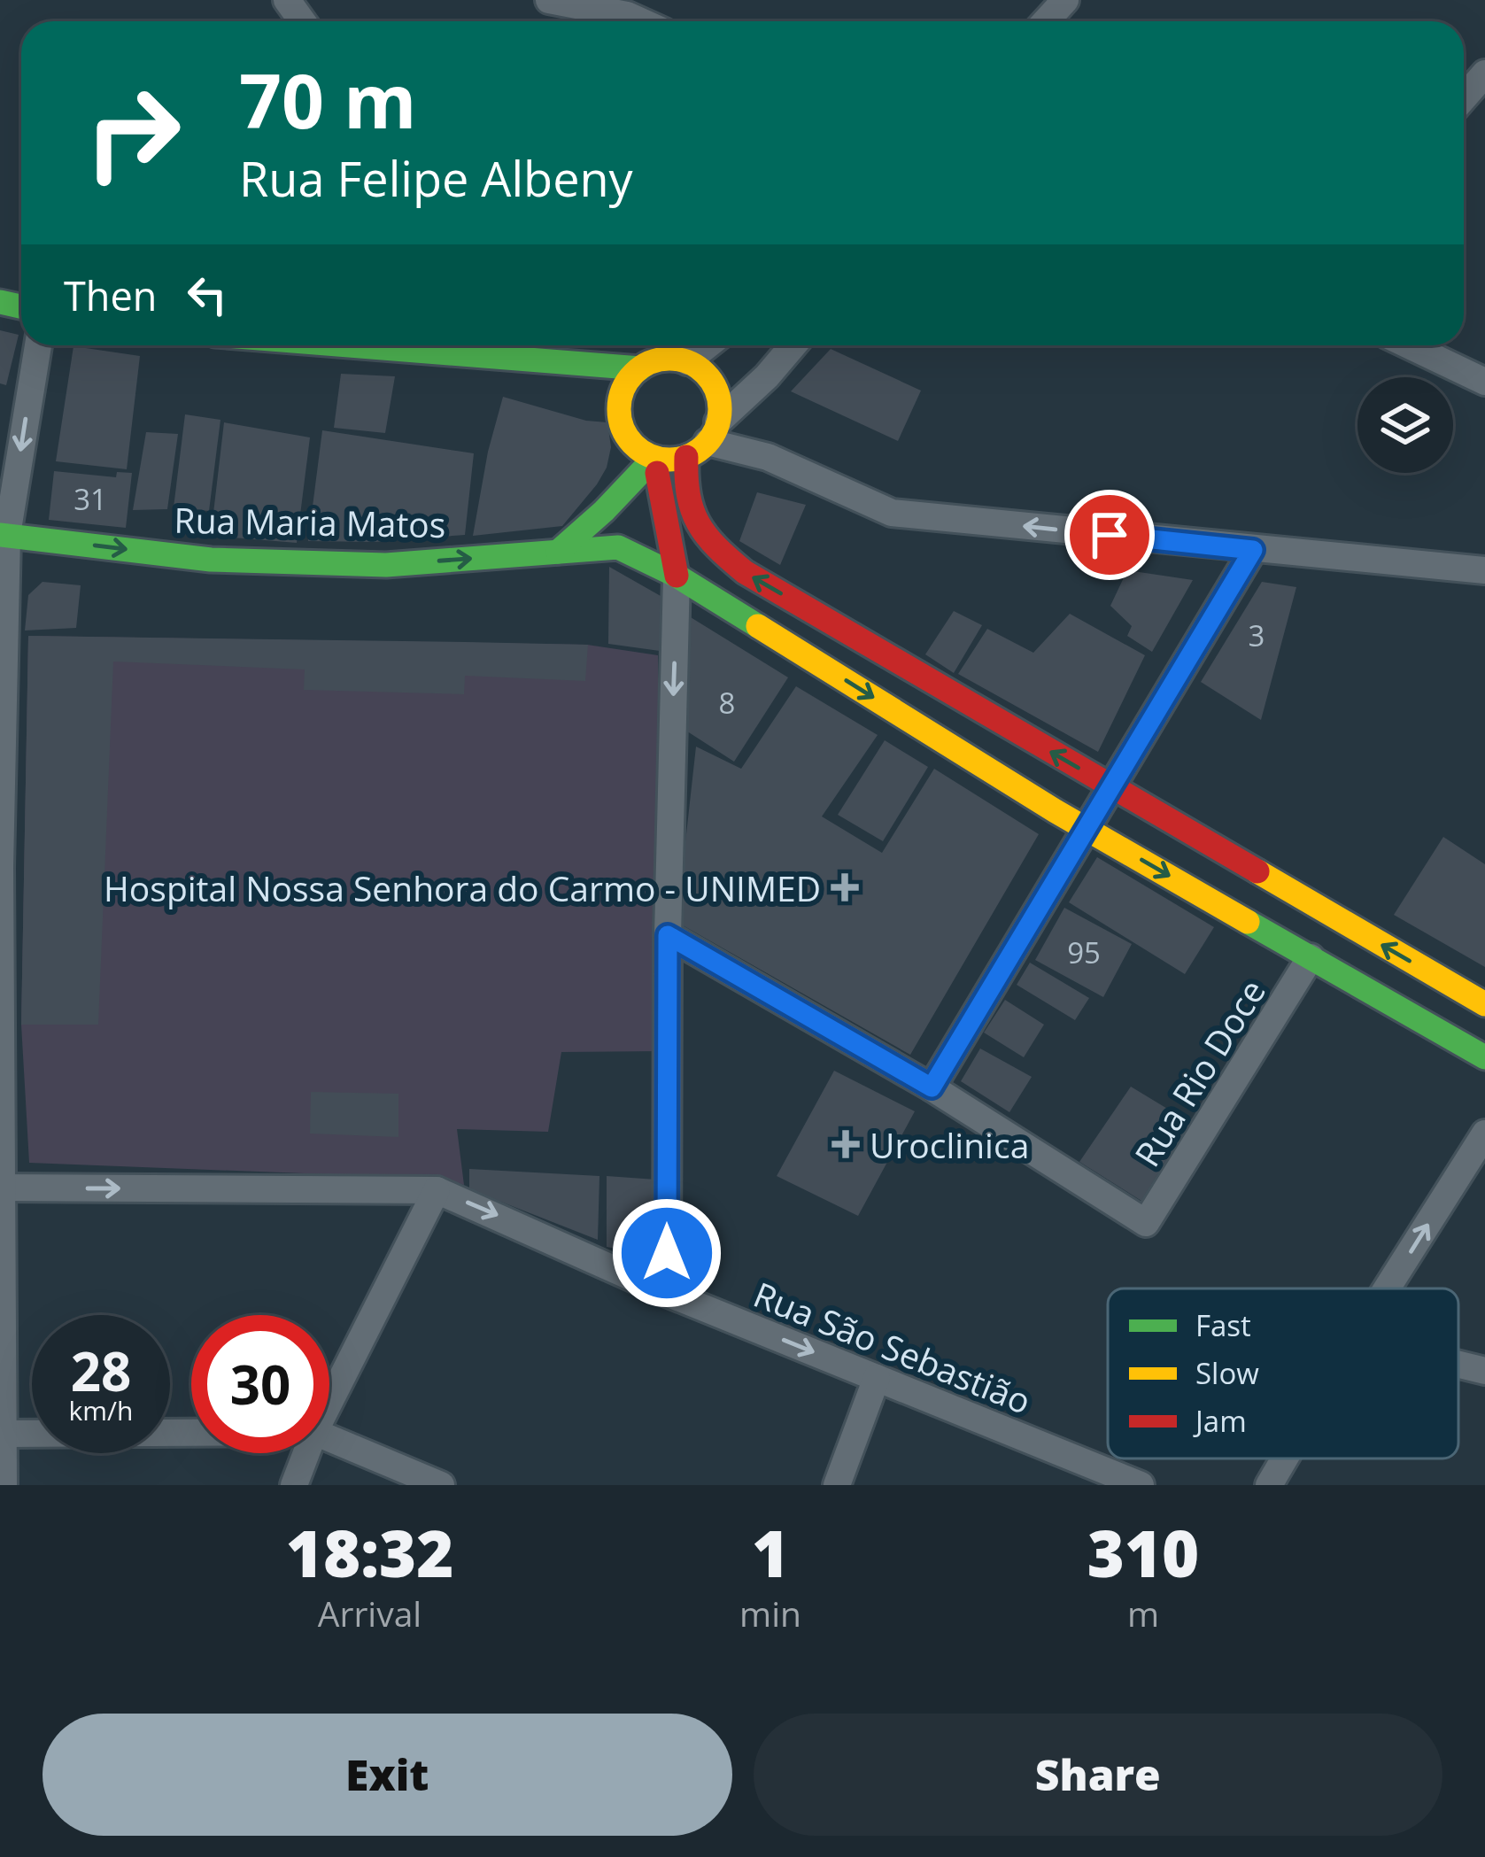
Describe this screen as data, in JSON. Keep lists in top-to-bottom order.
{
  "streets": {
    "main road": ["Rua Maria Matos"],
    "street": ["Rua Rio Doce", "Rua São Sebastião"]
  },
  "crossings": [
    ["Rua Maria Matos", "Rua Rio Doce"]
  ],
  "one_way": ["Rua São Sebastião"],
  "places": {
    "health": ["Hospital Nossa Senhora do Carmo - UNIMED", "Uroclinica"]
  },
  "house_numbers": [
    "31",
    "3",
    "8",
    "95"
  ],
  "legend": ["Fast", "Slow", "Jam"],
  "page": {
    "turn": ["70 m", "Rua Felipe Albeny"],
    "then": "Then",
    "speed": "28 km/h",
    "limit": "30",
    "eta": [
      "18:32",
      "Arrival",
      "1",
      "min",
      "310",
      "m"
    ],
    "buttons": ["Exit", "Share"]
  }
}
